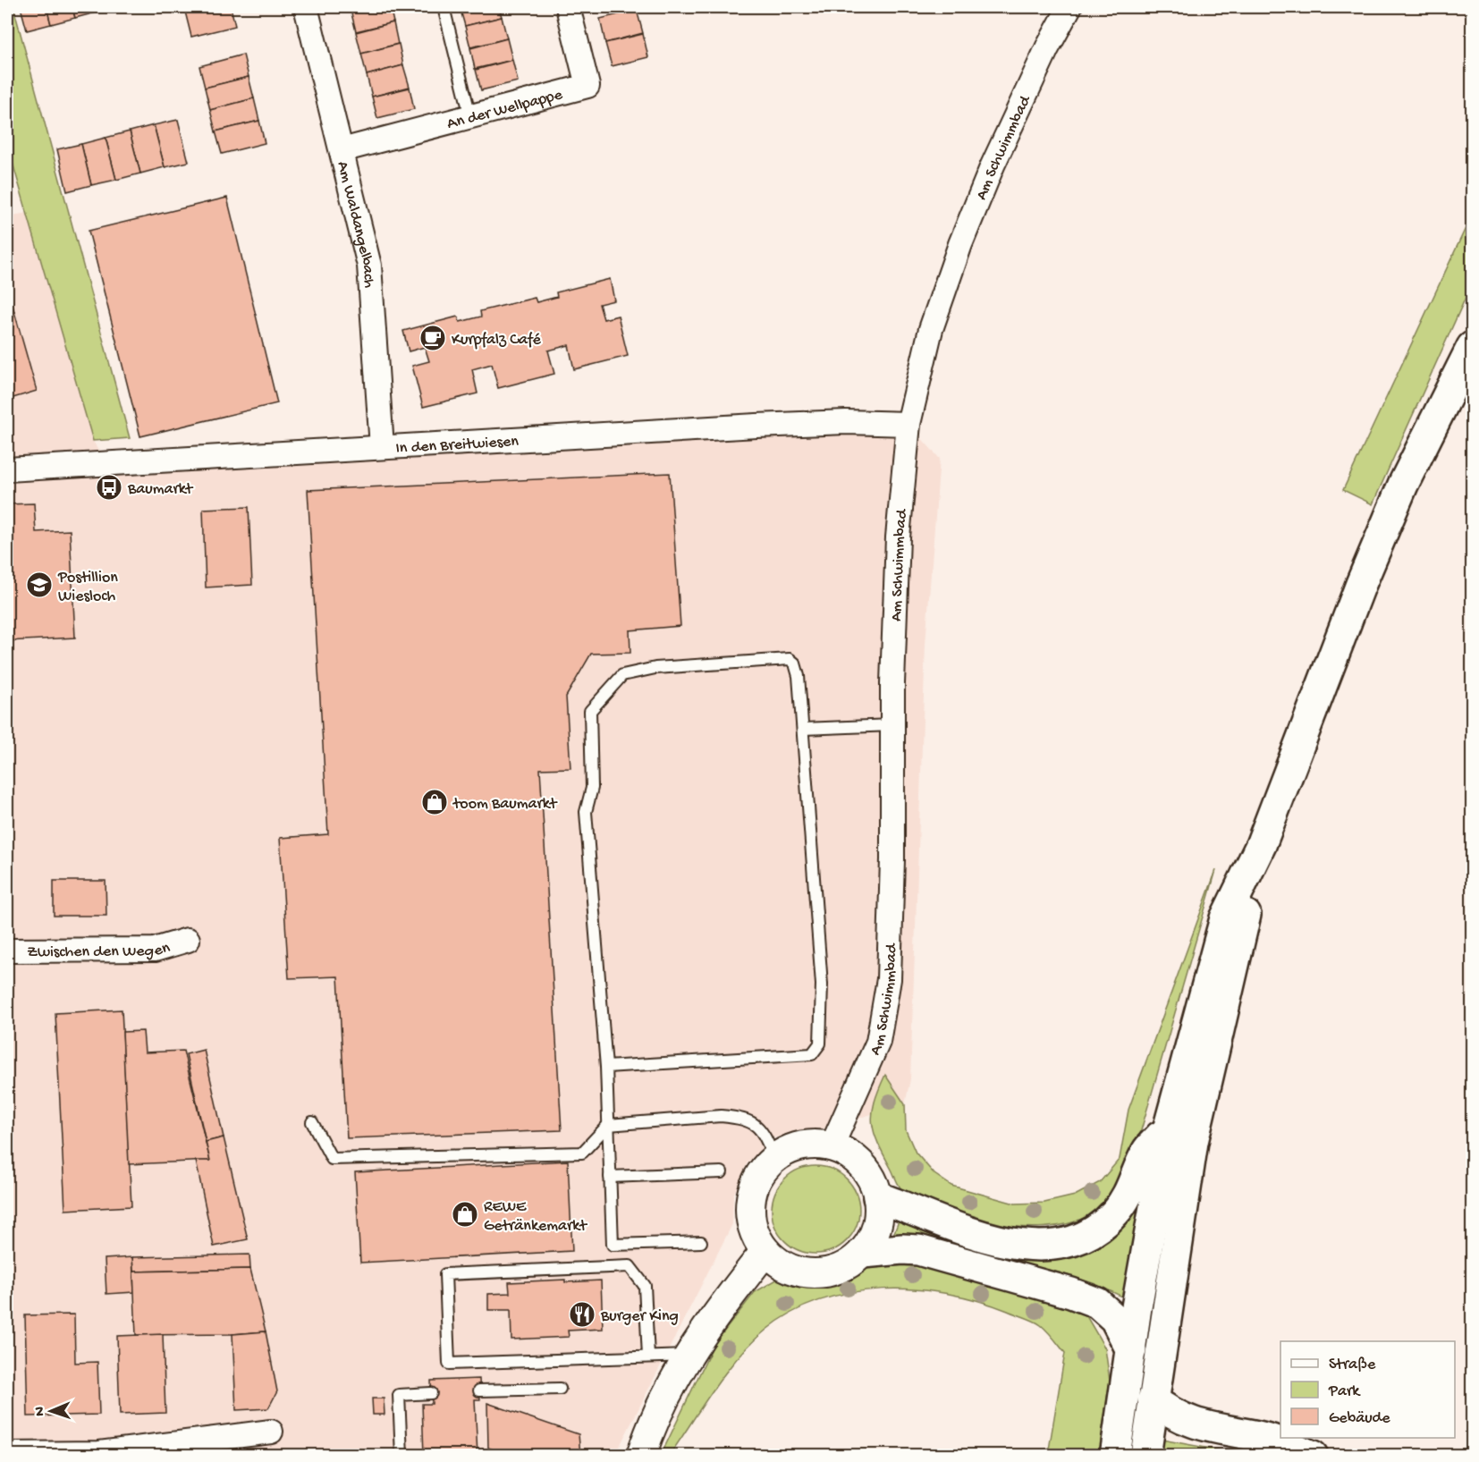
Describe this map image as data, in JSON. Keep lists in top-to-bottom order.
{
  "streets": {
    "street": [
      "An der Wellpappe",
      "Am Schwimmbad",
      "Am Waldangelbach",
      "In den Breitwiesen",
      "Zwischen den Wegen"
    ]
  },
  "crossings": [
    ["An der Wellpappe", "Am Waldangelbach"],
    ["Am Schwimmbad", "In den Breitwiesen"],
    ["Am Waldangelbach", "In den Breitwiesen"]
  ],
  "places": {
    "cafe": ["Kurpfalz Café"],
    "bus stop": ["Baumarkt"],
    "school or university": ["Postillion Wiesloch"],
    "shop": ["toom Baumarkt", "REWE Getränkemarkt"],
    "restaurant": ["Burger King"]
  },
  "legend": ["Straße", "Park", "Gebäude"],
  "north": "left"
}
